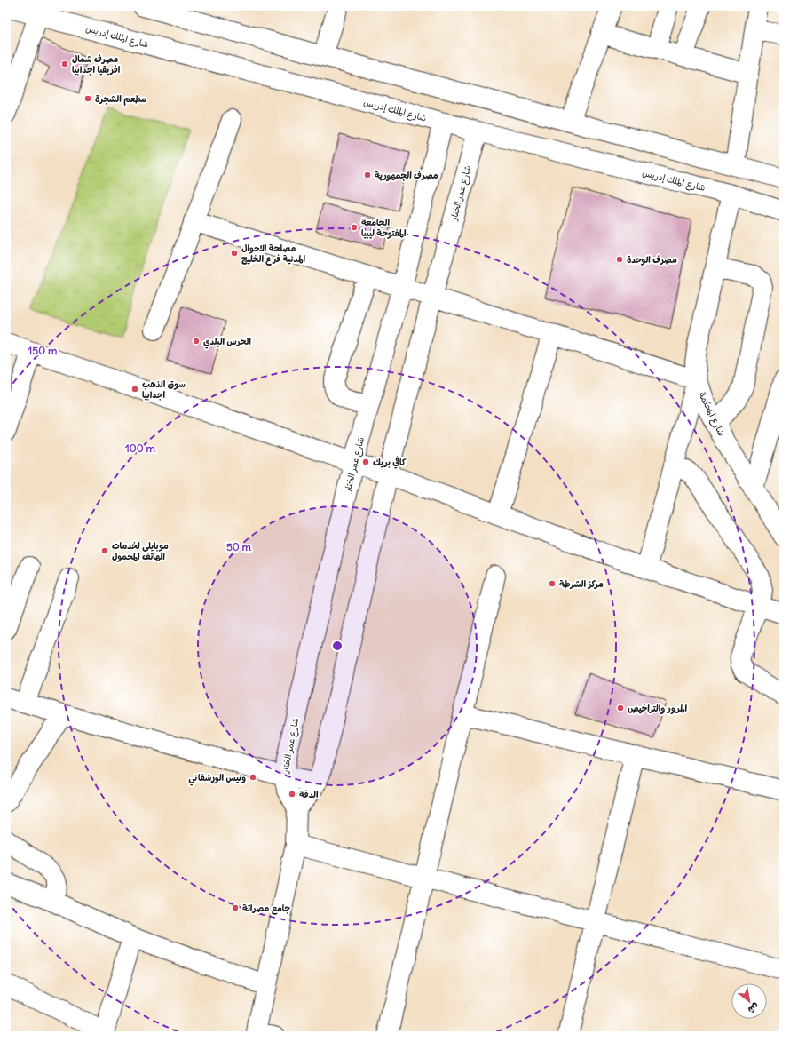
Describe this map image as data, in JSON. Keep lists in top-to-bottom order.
{
  "streets": {
    "main road": ["شارع الملك إدريس", "شارع عمر الختار", "شارع المحكمة"]
  },
  "crossings": [
    ["شارع الملك إدريس", "شارع عمر الختار"],
    ["شارع الملك إدريس", "شارع المحكمة"]
  ],
  "places": [
    "مصرف شمال افريقيا اجدابيا",
    "مطعم الشجرة",
    "مصرف الجمهورية",
    "الجامعة المفتوحة ليبيا",
    "مصلحة الاحوال المدنية فرع الخليج",
    "مصرف الوحدة",
    "الحرس البلدي",
    "سوق الذهب اجدابيا",
    "كافي بريك",
    "موبايلي لخدمات الهاتف المحمول",
    "مركز الشرطة",
    "المرور والتراخيص",
    "ونيس الورشفاني",
    "الدفة",
    "جامع مصراتة"
  ],
  "north": "bottom right",
  "rings": ["150 m", "100 m", "50 m"]
}
